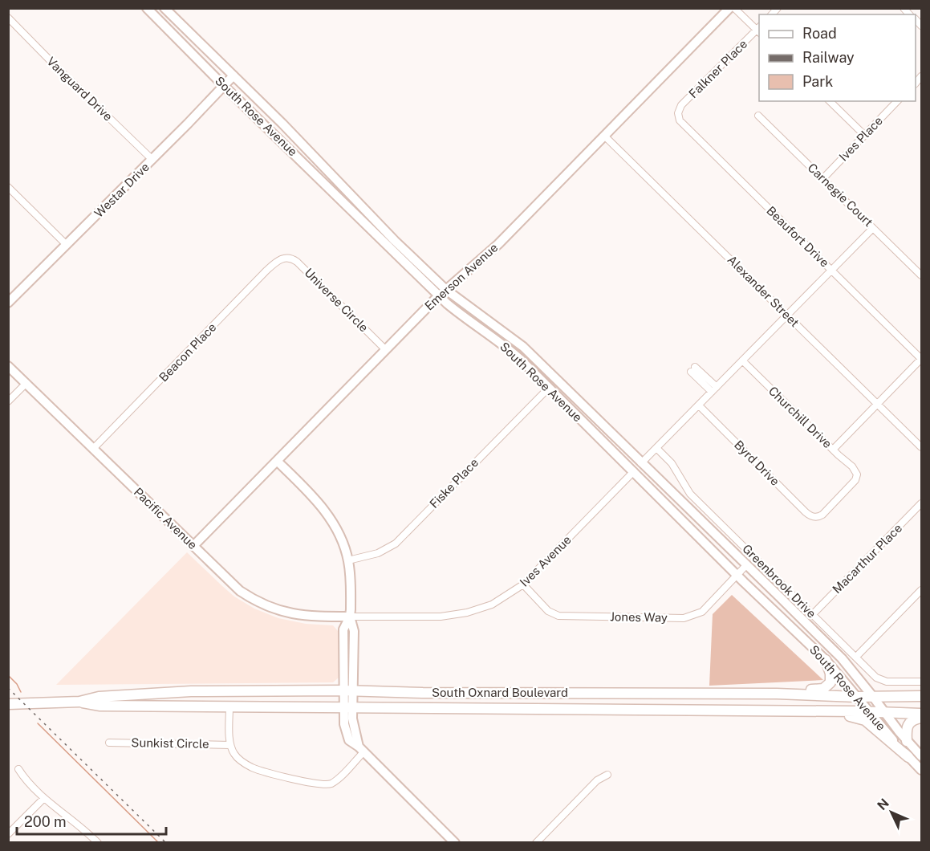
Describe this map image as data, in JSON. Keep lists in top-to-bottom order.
{
  "streets": {
    "main road": [
      "South Rose Avenue",
      "Westar Drive",
      "Emerson Avenue",
      "Pacific Avenue",
      "South Oxnard Boulevard"
    ],
    "street": [
      "Falkner Place",
      "Vanguard Drive",
      "Ives Place",
      "Carnegie Court",
      "Beaufort Drive",
      "Alexander Street",
      "Universe Circle",
      "Beacon Place",
      "Churchill Drive",
      "Byrd Drive",
      "Fiske Place",
      "Macarthur Place",
      "Ives Avenue",
      "Greenbrook Drive",
      "Jones Way",
      "Sunkist Circle"
    ]
  },
  "crossings": [
    ["Falkner Place", "Beaufort Drive"],
    ["Vanguard Drive", "Westar Drive"],
    ["South Rose Avenue", "Westar Drive"],
    ["South Rose Avenue", "Emerson Avenue"],
    ["South Rose Avenue", "Fiske Place"],
    ["South Rose Avenue", "Ives Avenue"],
    ["South Rose Avenue", "Jones Way"],
    ["South Rose Avenue", "South Oxnard Boulevard"],
    ["Ives Place", "Carnegie Court"],
    ["Emerson Avenue", "Alexander Street"],
    ["Emerson Avenue", "Universe Circle"],
    ["Emerson Avenue", "Pacific Avenue"],
    ["Universe Circle", "Beacon Place"],
    ["Beacon Place", "Pacific Avenue"],
    ["Churchill Drive", "Byrd Drive"],
    ["Pacific Avenue", "Ives Avenue"],
    ["Macarthur Place", "Greenbrook Drive"],
    ["Ives Avenue", "Jones Way"]
  ],
  "legend": ["Road", "Railway", "Park"],
  "scale_bar": "200 m",
  "north": "top left"
}
